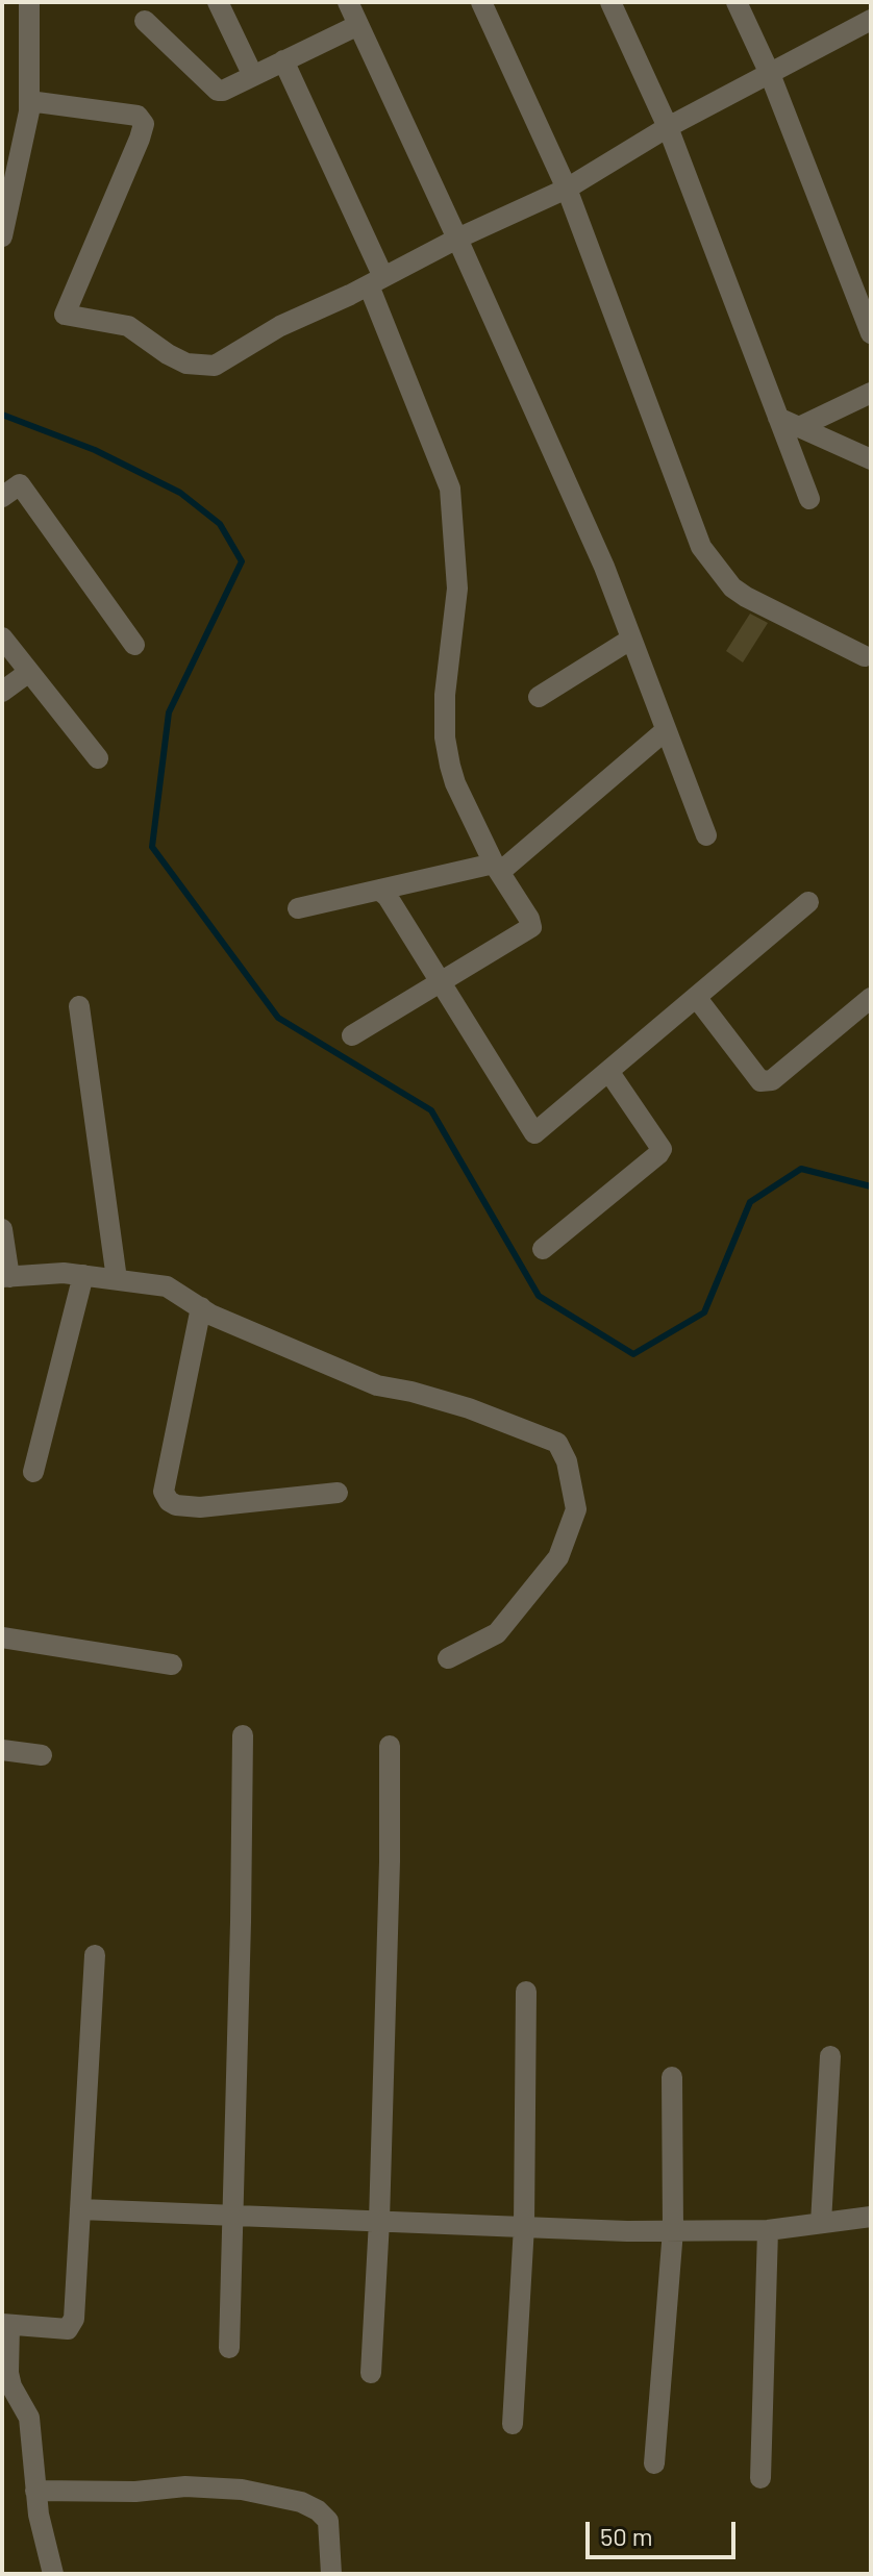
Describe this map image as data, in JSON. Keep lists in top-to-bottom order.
{
  "scale_bar": "50 m"
}
